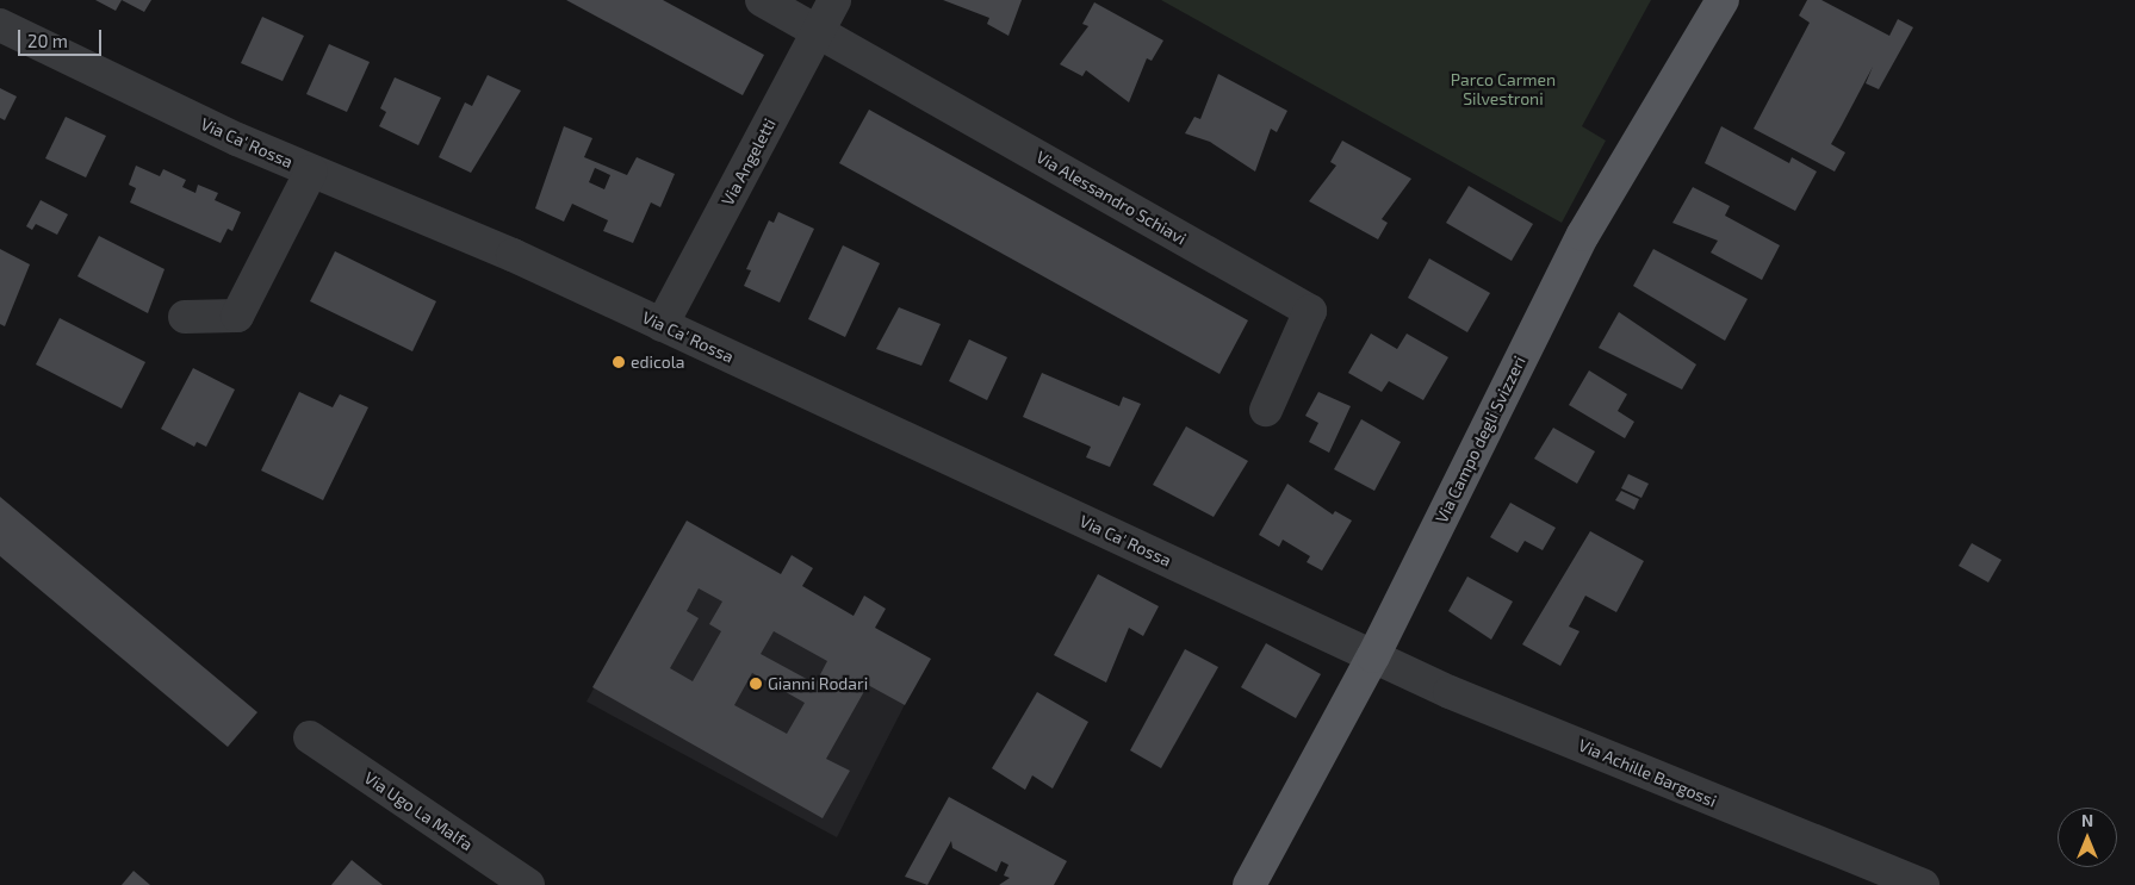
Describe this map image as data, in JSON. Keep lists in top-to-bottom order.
{
  "streets": {
    "main road": ["Via Campo degli Svizzeri"],
    "street": [
      "Via Ca' Rossa",
      "Via Angeletti",
      "Via Alessandro Schiavi",
      "Via Achille Bargossi",
      "Via Ugo La Malfa"
    ]
  },
  "crossings": [
    ["Via Ca' Rossa", "Via Angeletti"],
    ["Via Ca' Rossa", "Via Campo degli Svizzeri"],
    ["Via Ca' Rossa", "Via Achille Bargossi"],
    ["Via Angeletti", "Via Alessandro Schiavi"],
    ["Via Campo degli Svizzeri", "Via Achille Bargossi"]
  ],
  "parks": ["Parco Carmen Silvestroni"],
  "places": ["edicola", "Gianni Rodari"],
  "scale_bar": "20 m",
  "north": "top"
}
